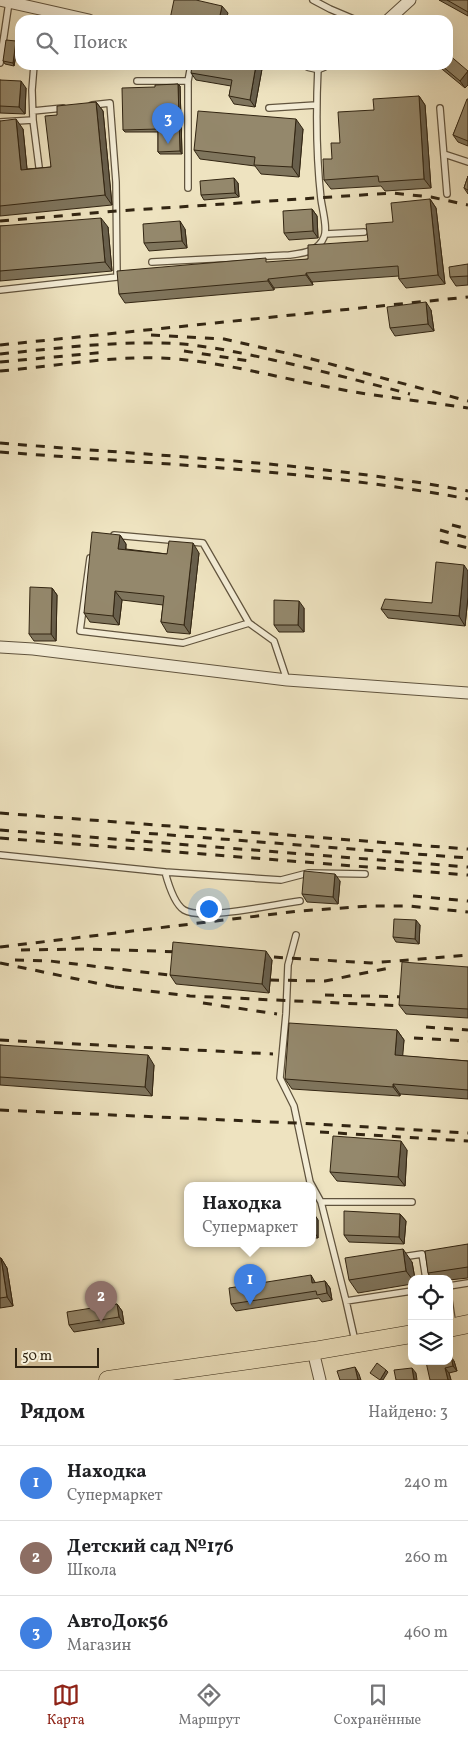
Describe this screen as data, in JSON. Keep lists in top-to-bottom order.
{
  "scale_bar": "50 m",
  "page": {
    "search": "Поиск",
    "pins": ["3", "1", "2"],
    "popup": ["Находка", "Супермаркет"],
    "scale": "50 m",
    "heading": ["Рядом", "Найдено: 3"],
    "list": [
      {
        "mark": "1",
        "name": "Находка",
        "note": "Супермаркет",
        "value": "240 m"
      },
      {
        "mark": "2",
        "name": "Детский сад №176",
        "note": "Школа",
        "value": "260 m"
      },
      {
        "mark": "3",
        "name": "АвтоДок56",
        "note": "Магазин",
        "value": "460 m"
      }
    ],
    "nav": ["Карта", "Маршрут", "Сохранённые"]
  }
}
